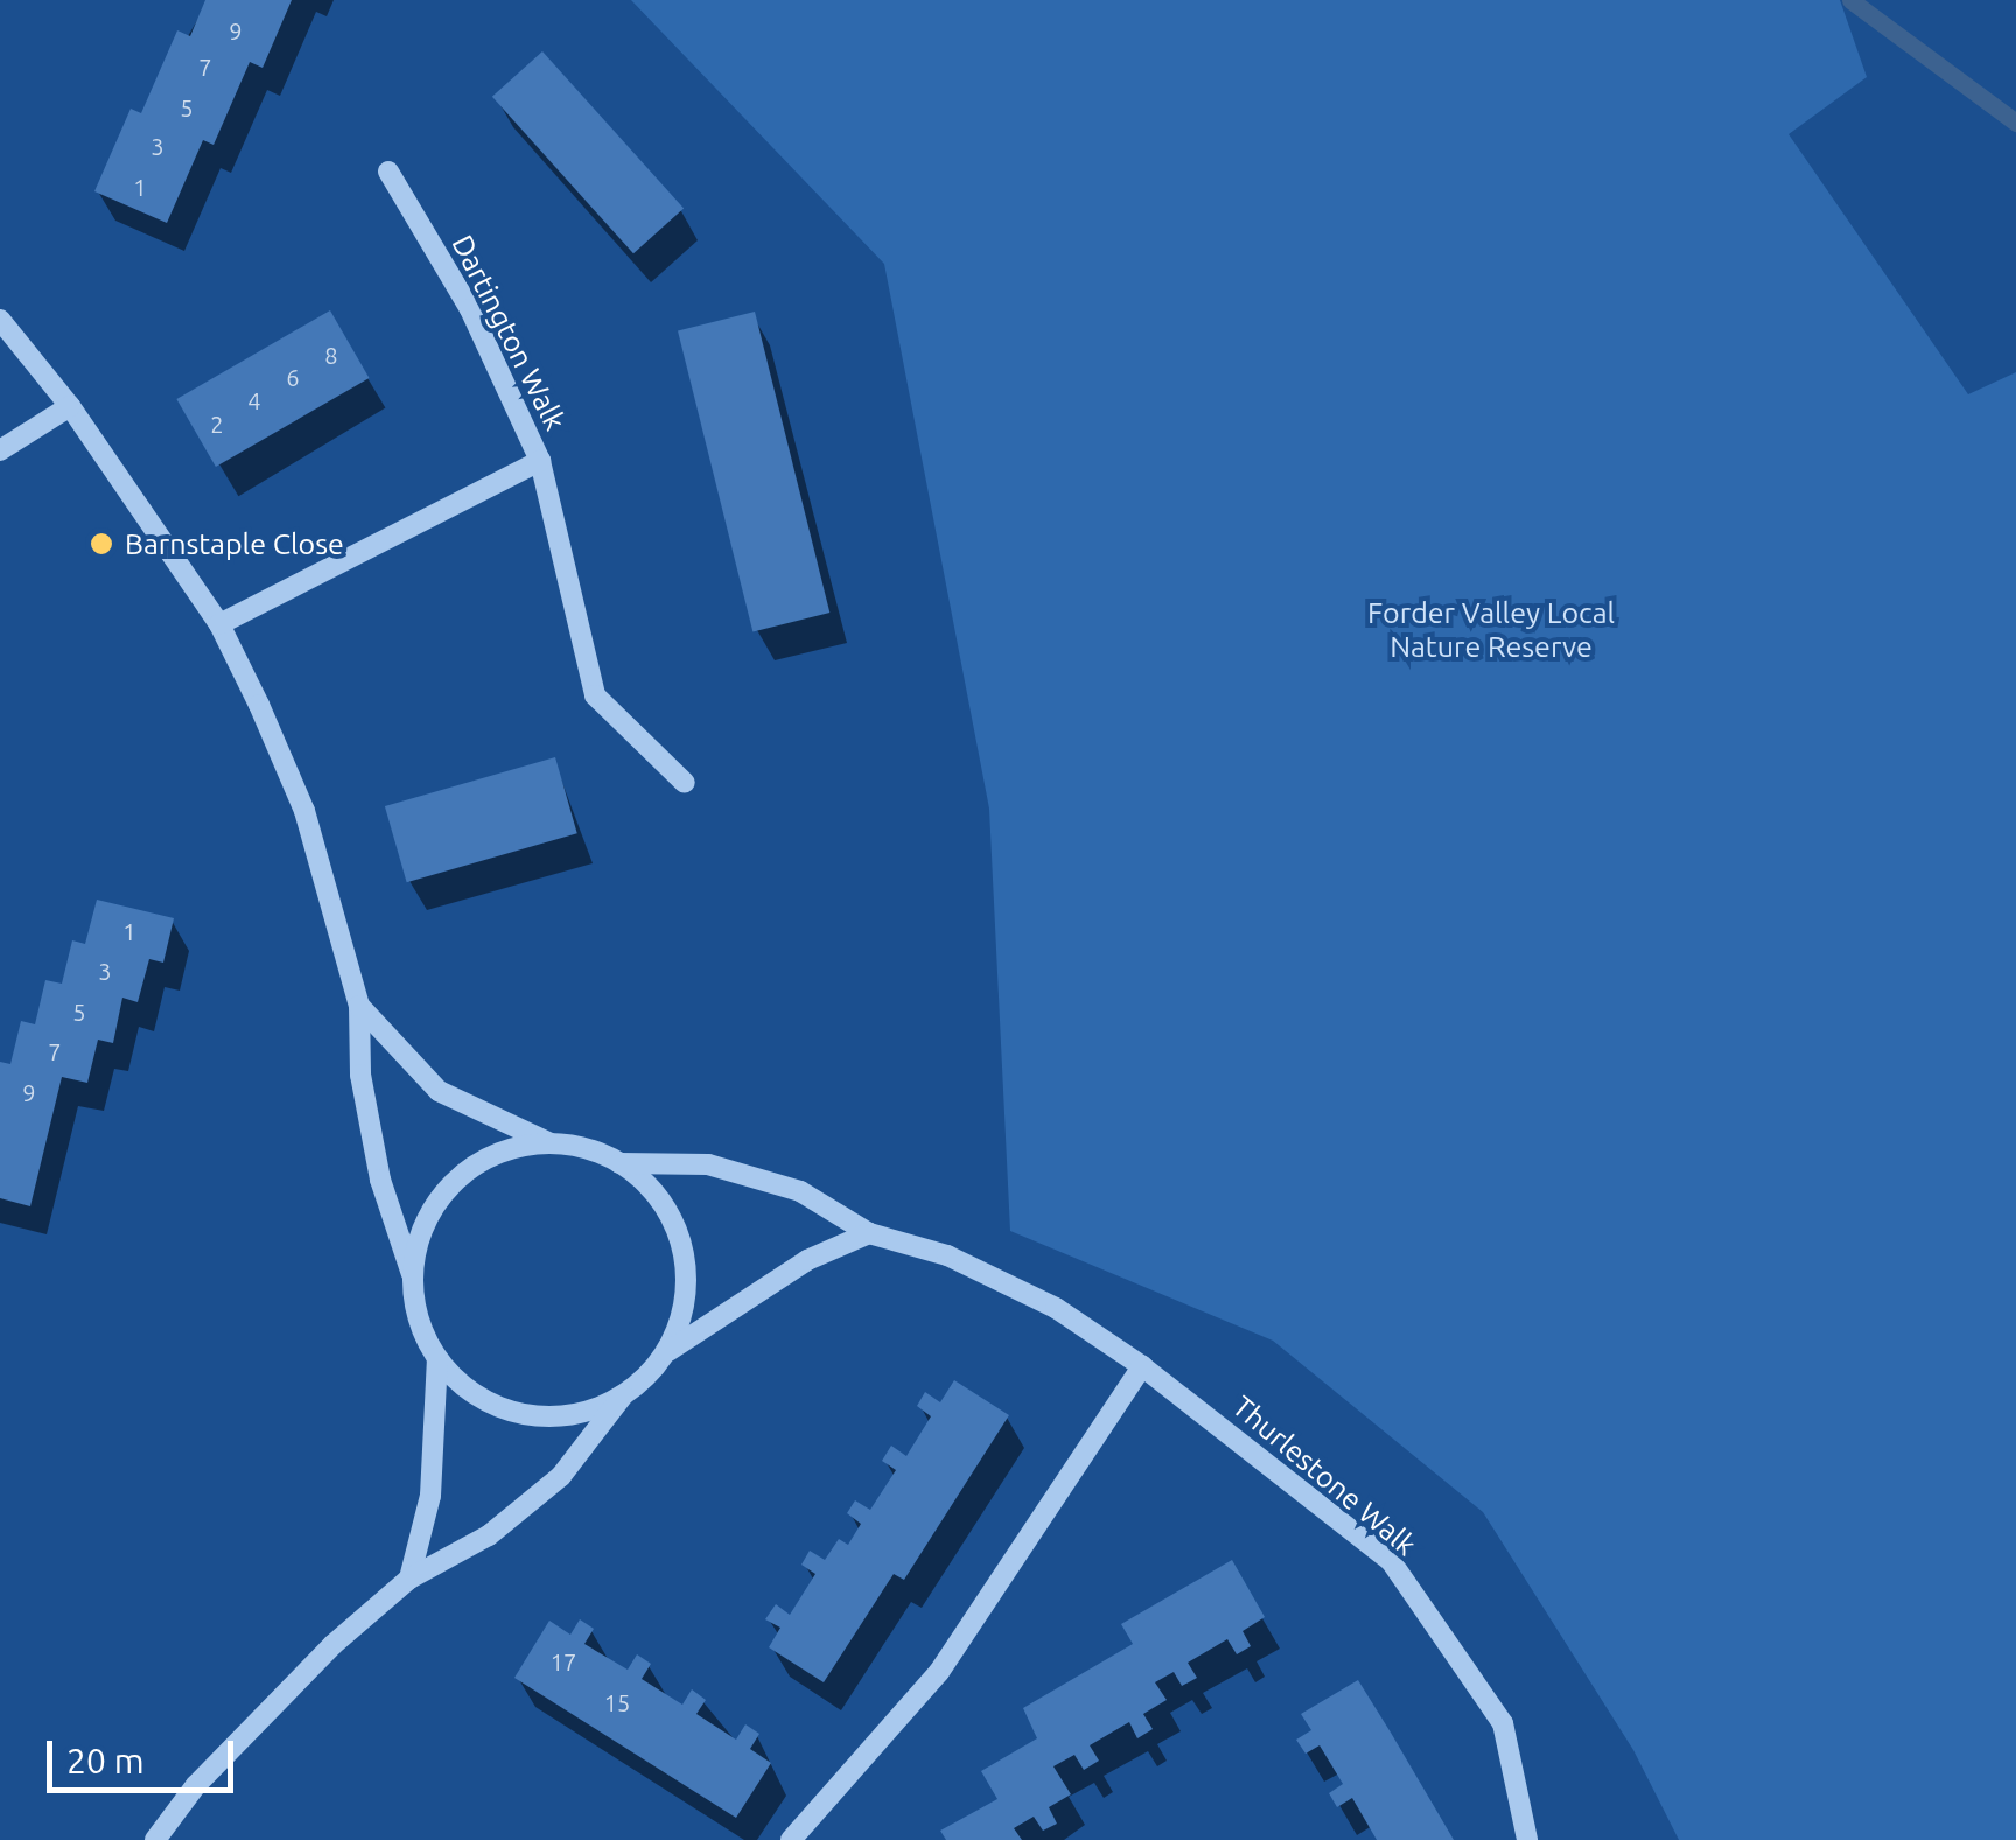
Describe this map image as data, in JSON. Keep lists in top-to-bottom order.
{
  "streets": {
    "street": ["Dartington Walk", "Thurlestone Walk"]
  },
  "parks": ["Forder Valley Local Nature Reserve"],
  "places": ["Barnstaple Close"],
  "house_numbers": [
    "9",
    "7",
    "5",
    "3",
    "1",
    "8",
    "6",
    "4",
    "2",
    "1",
    "3",
    "5",
    "7",
    "9",
    "17",
    "15"
  ],
  "scale_bar": "20 m"
}
